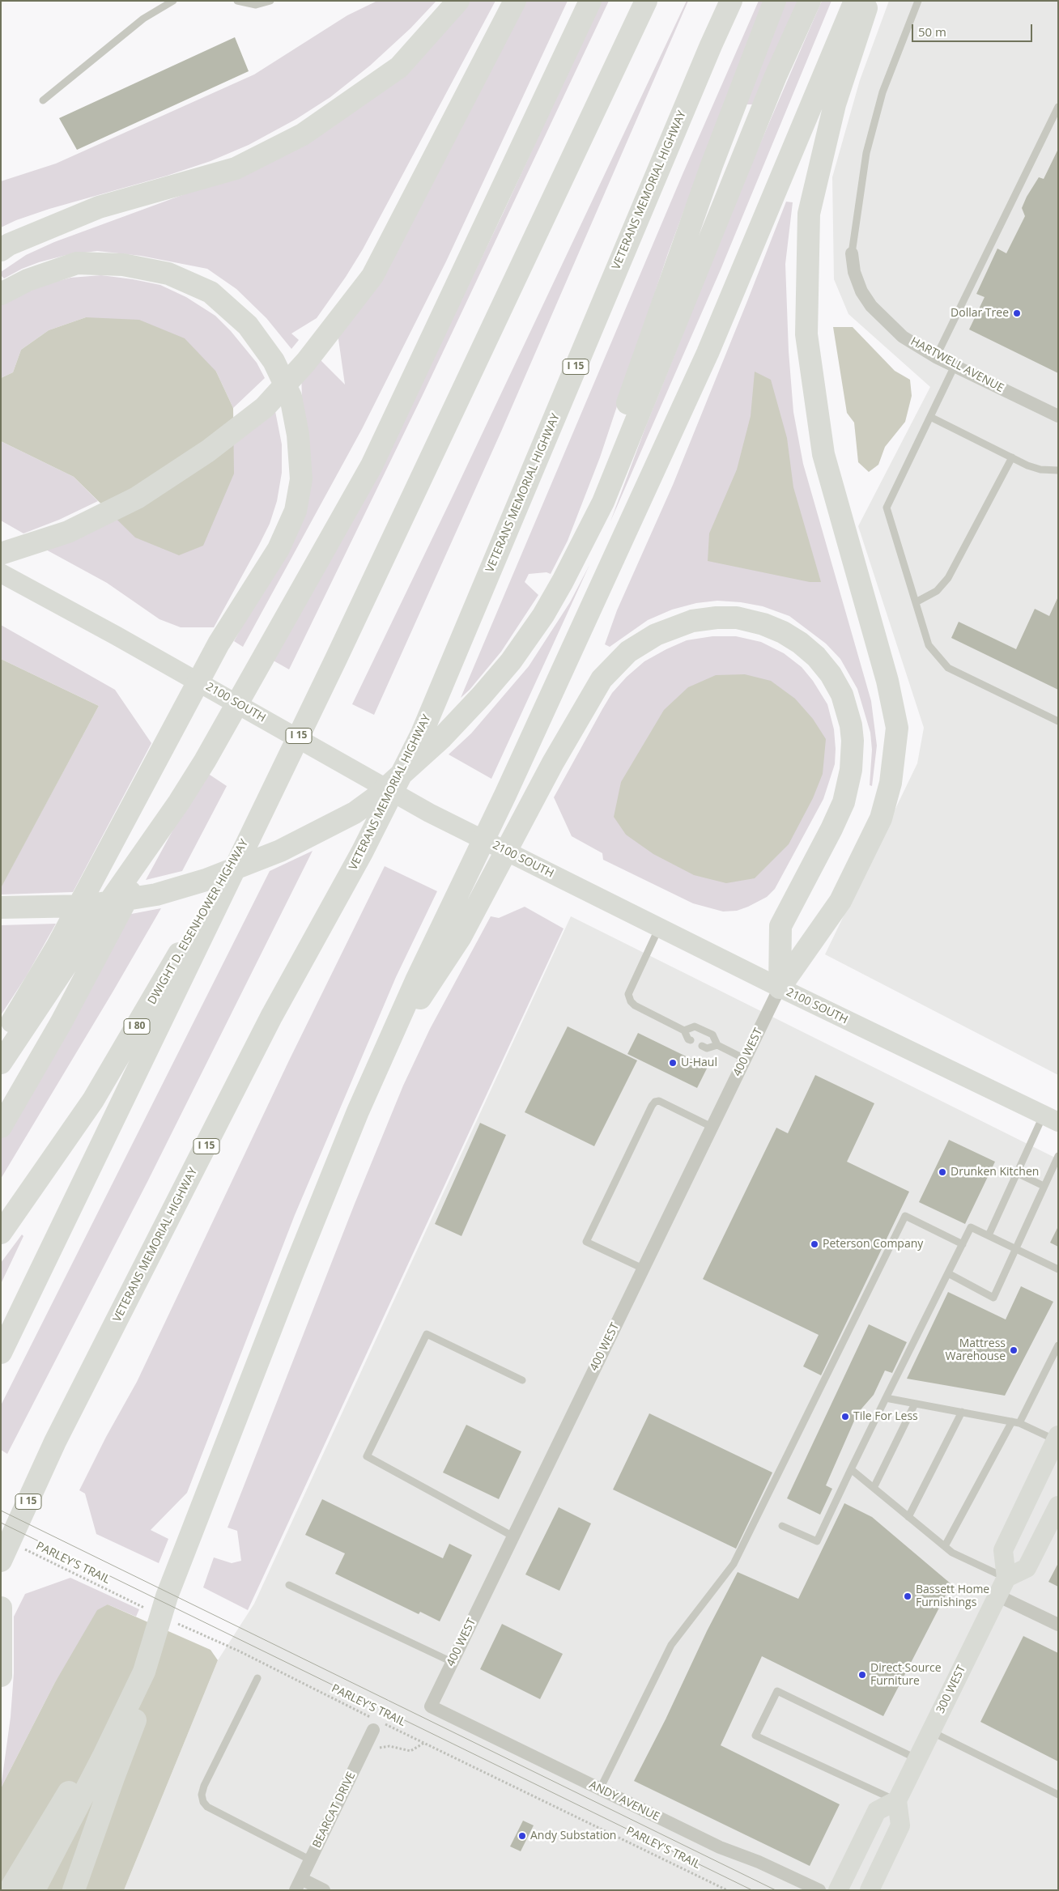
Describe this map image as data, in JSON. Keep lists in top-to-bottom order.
{
  "streets": {
    "highway": [
      "VETERANS MEMORIAL HIGHWAY",
      "I 15",
      "DWIGHT D. EISENHOWER HIGHWAY",
      "I 80"
    ],
    "main road": ["2100 SOUTH", "300 WEST"],
    "street": [
      "HARTWELL AVENUE",
      "400 WEST",
      "ANDY AVENUE",
      "BEARCAT DRIVE"
    ],
    "path": ["PARLEY'S TRAIL"]
  },
  "crossings": [
    ["I 15", "DWIGHT D. EISENHOWER HIGHWAY"],
    ["2100 SOUTH", "400 WEST"],
    ["400 WEST", "ANDY AVENUE"],
    ["PARLEY'S TRAIL", "BEARCAT DRIVE"]
  ],
  "places": [
    "Dollar Tree",
    "U-Haul",
    "Drunken Kitchen",
    "Peterson Company",
    "Mattress Warehouse",
    "Tile For Less",
    "Bassett Home Furnishings",
    "Direct Source Furniture",
    "Andy Substation"
  ],
  "scale_bar": "50 m"
}
